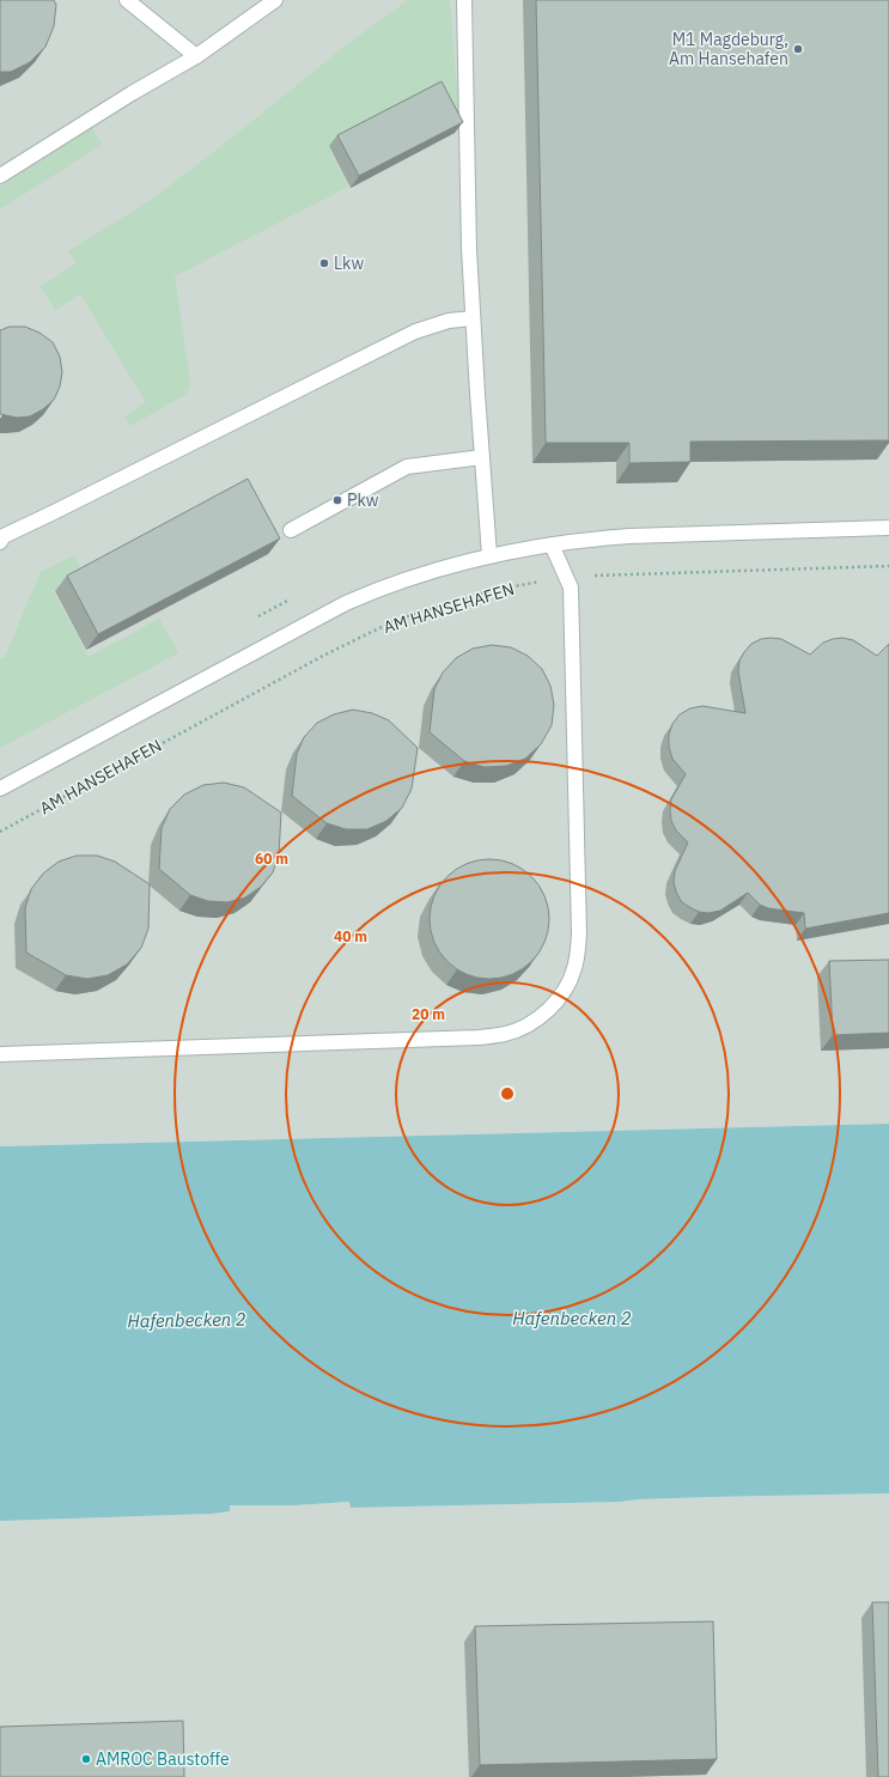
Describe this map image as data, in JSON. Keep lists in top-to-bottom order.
{
  "streets": {
    "path": ["AM HANSEHAFEN"]
  },
  "water": ["Hafenbecken 2"],
  "places": [
    "M1 Magdeburg, Am Hansehafen",
    "Lkw",
    "Pkw",
    "AMROC Baustoffe"
  ],
  "rings": ["60 m", "40 m", "20 m"]
}
